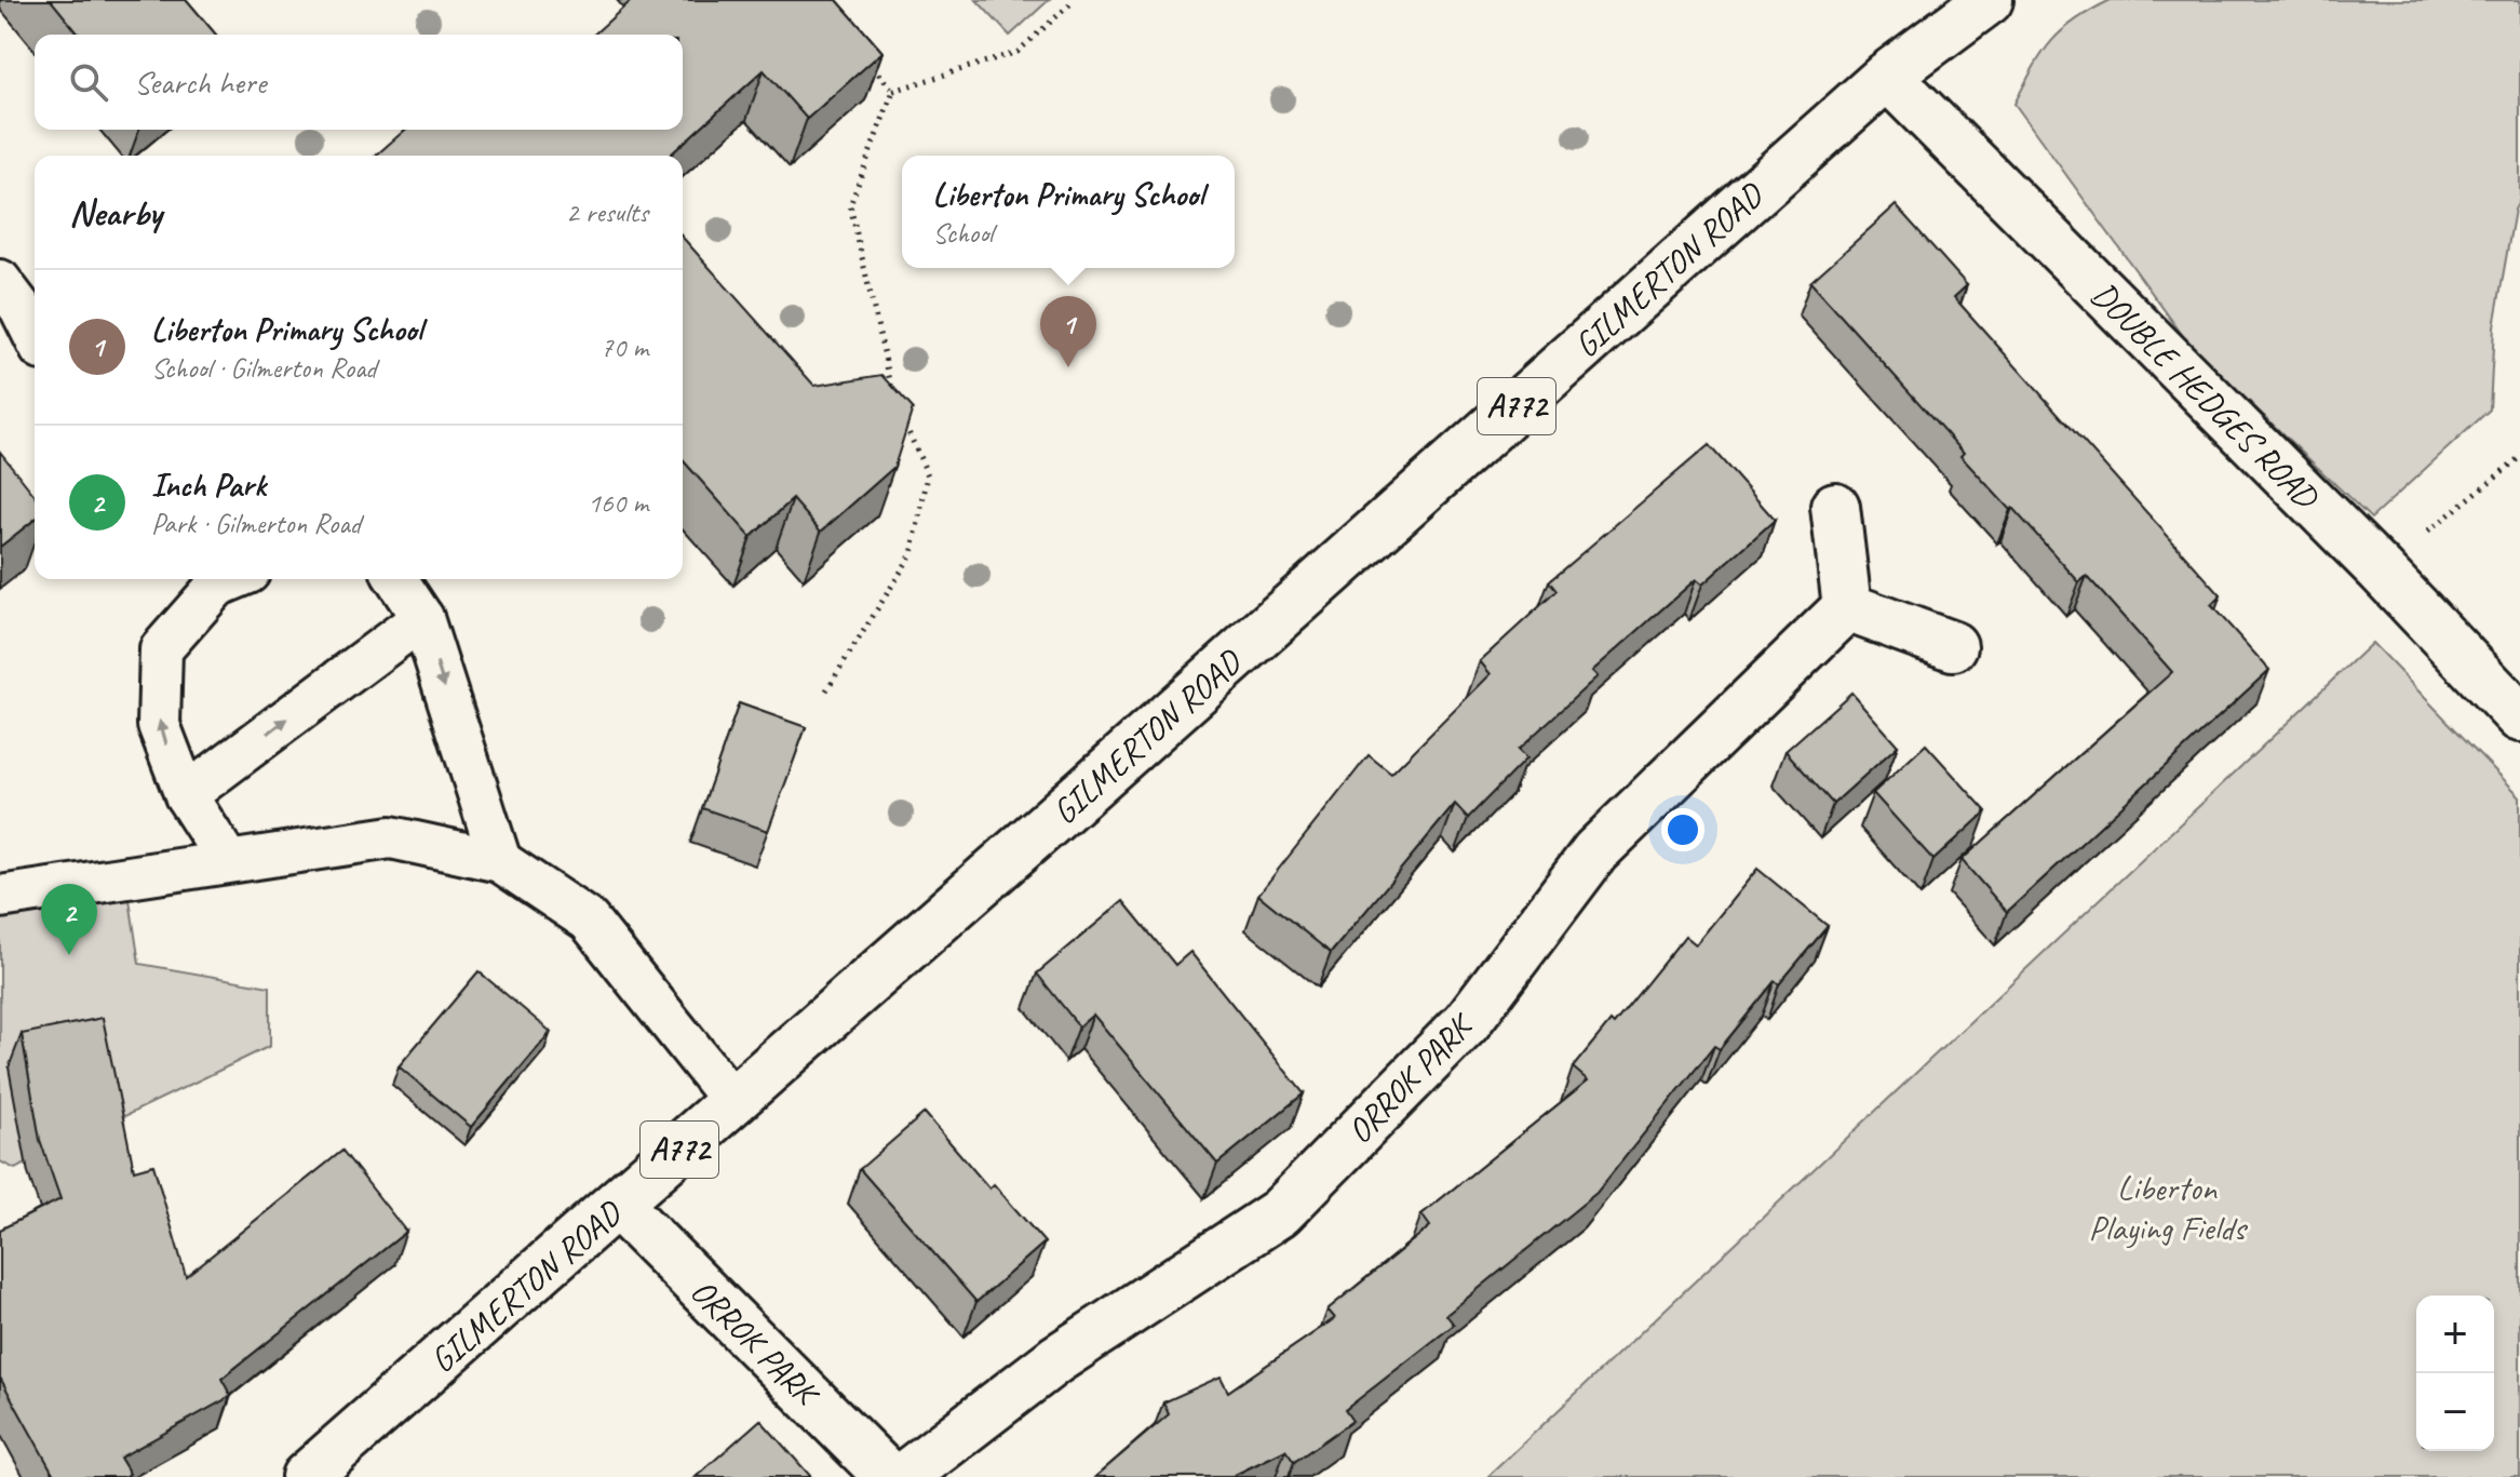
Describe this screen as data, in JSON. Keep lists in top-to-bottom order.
{
  "streets": {
    "street": [
      "GILMERTON ROAD",
      "DOUBLE HEDGES ROAD",
      "A772",
      "ORROK PARK"
    ]
  },
  "crossings": [
    ["GILMERTON ROAD", "DOUBLE HEDGES ROAD"],
    ["GILMERTON ROAD", "ORROK PARK"]
  ],
  "parks": ["Liberton Playing Fields"],
  "page": {
    "search": "Search here",
    "popup": ["Liberton Primary School", "School"],
    "heading": ["Nearby", "2 results"],
    "list": [
      {
        "mark": "1",
        "name": "Liberton Primary School",
        "note": "School · Gilmerton Road",
        "value": "70 m"
      },
      {
        "mark": "2",
        "name": "Inch Park",
        "note": "Park · Gilmerton Road",
        "value": "160 m"
      }
    ],
    "pins": ["1", "2"],
    "map_buttons": ["+", "−"]
  }
}
